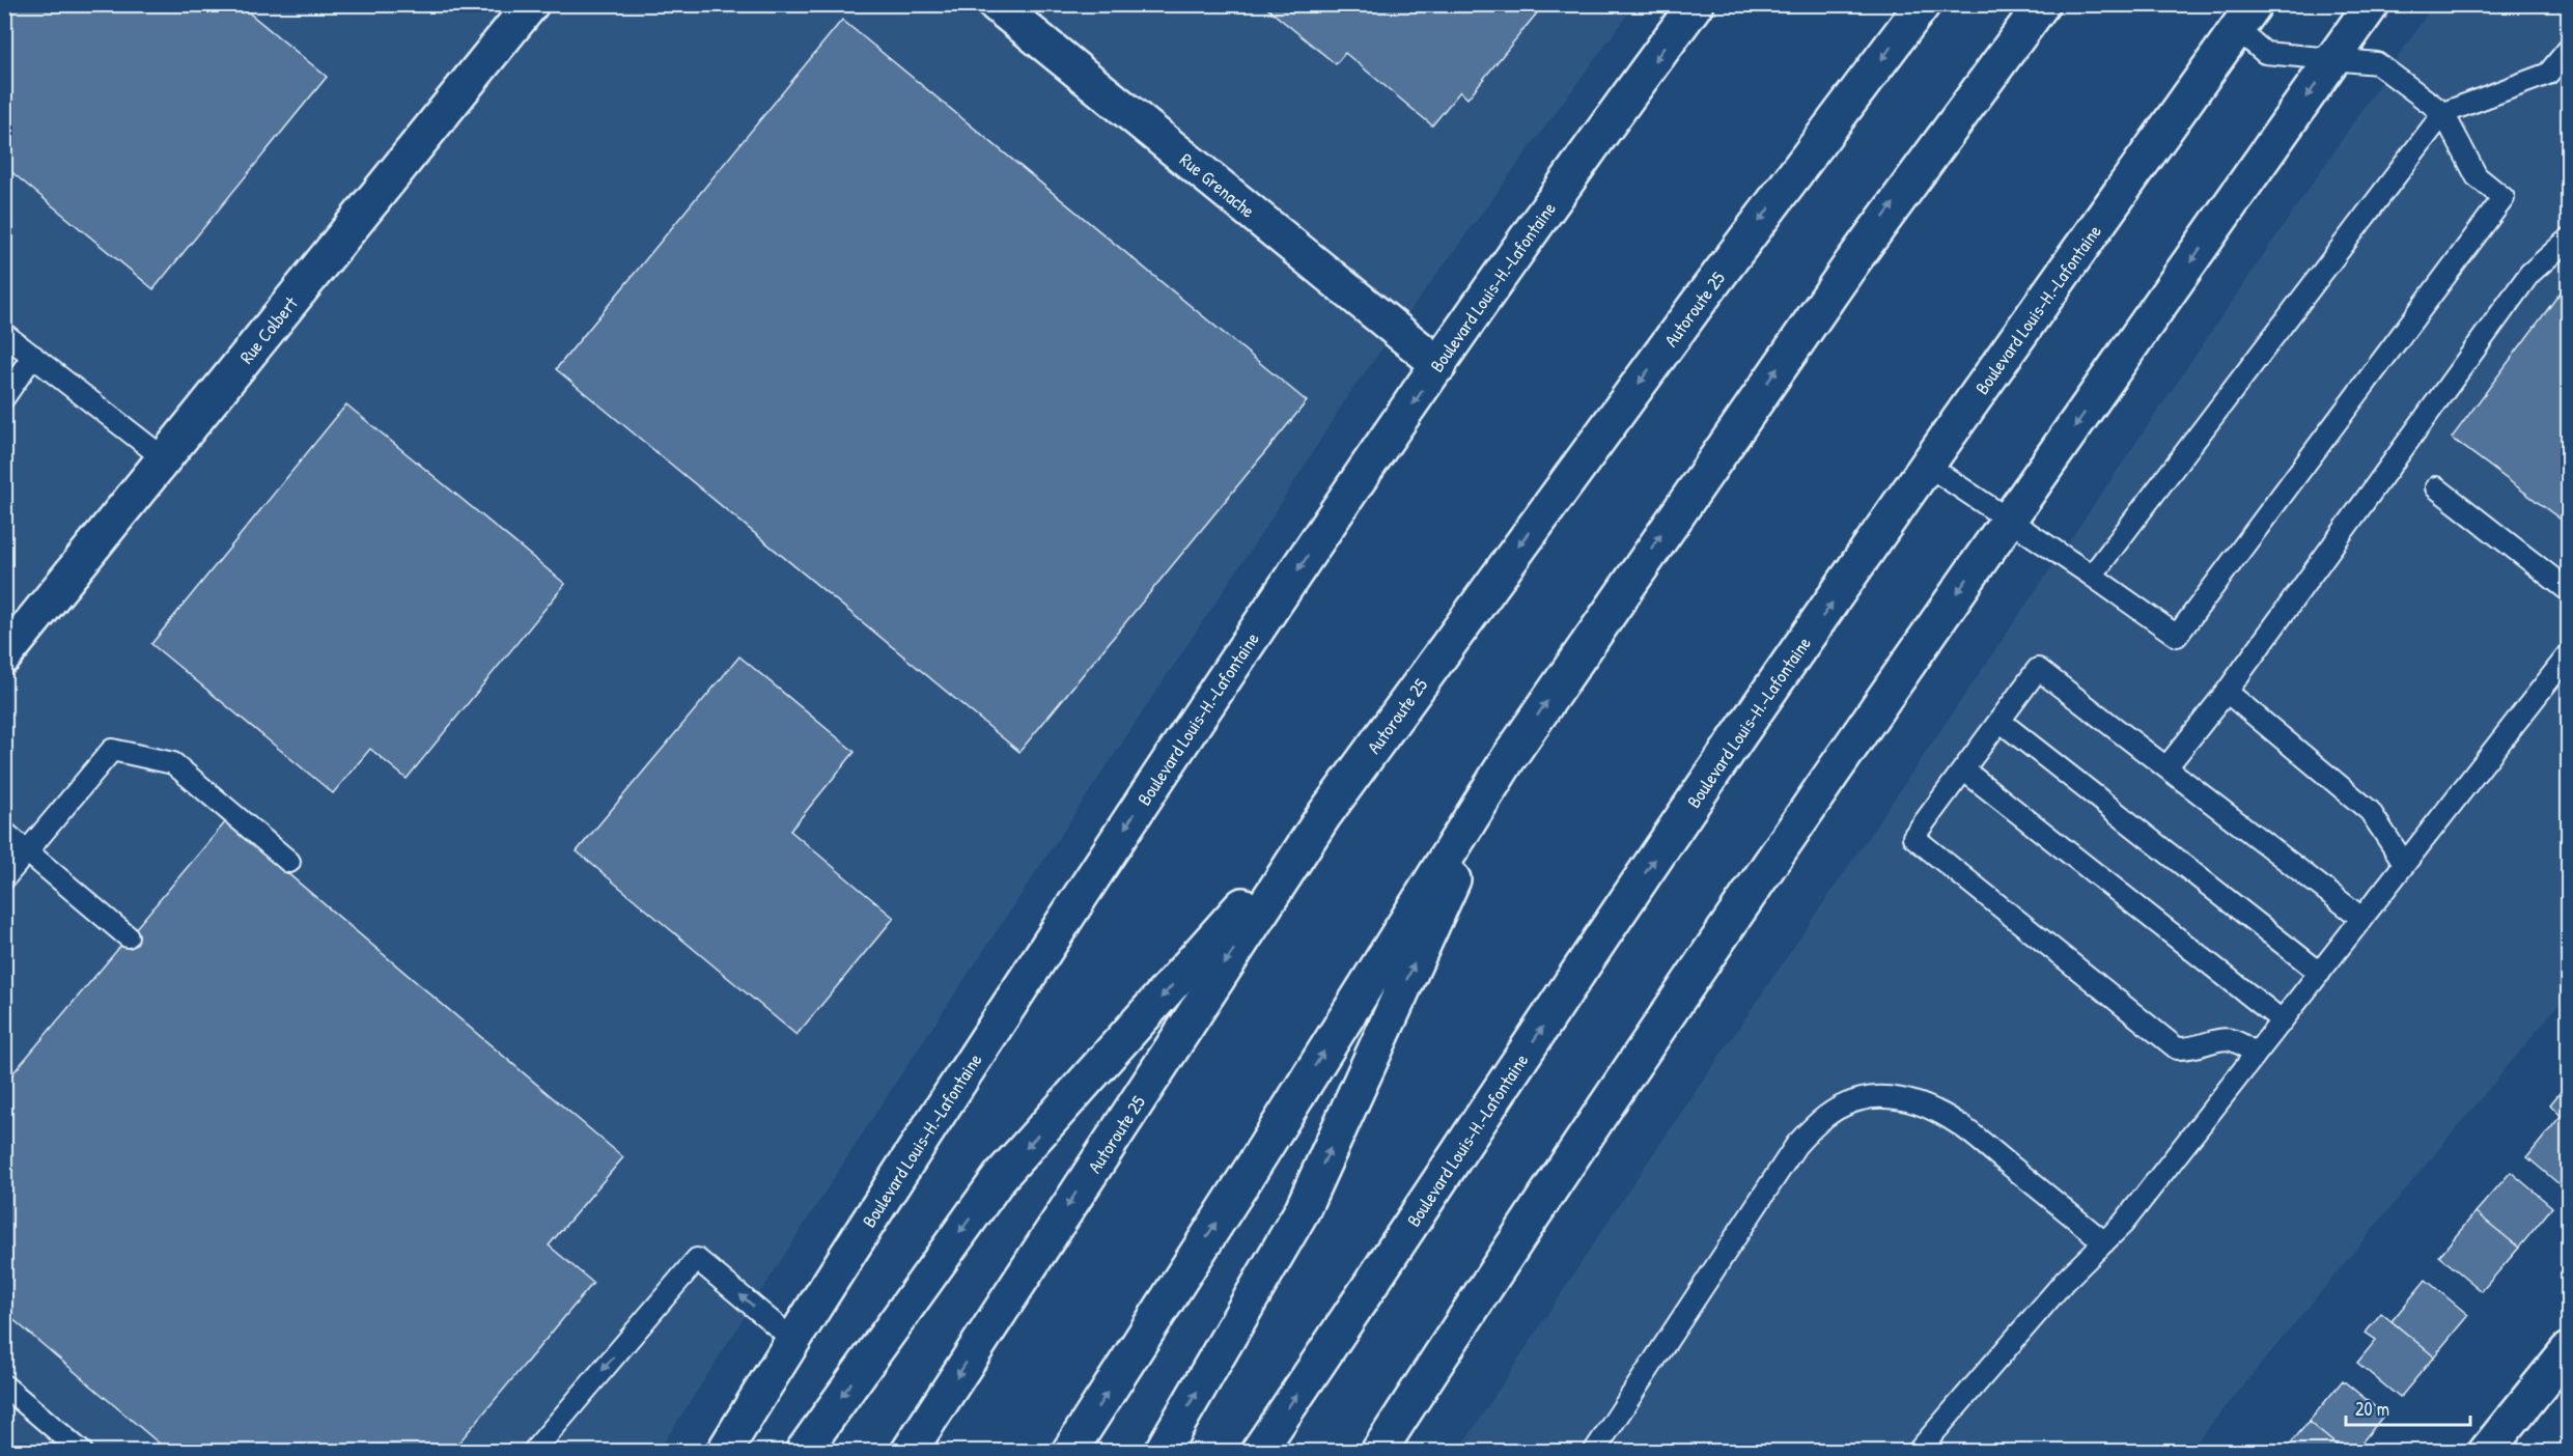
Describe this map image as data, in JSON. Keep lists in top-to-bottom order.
{
  "streets": {
    "main road": [
      "Rue Grenache",
      "Boulevard Louis-H.-Lafontaine",
      "Autoroute 25",
      "Rue Colbert"
    ]
  },
  "crossings": [
    ["Rue Grenache", "Boulevard Louis-H.-Lafontaine"]
  ],
  "scale_bar": "20 m"
}
